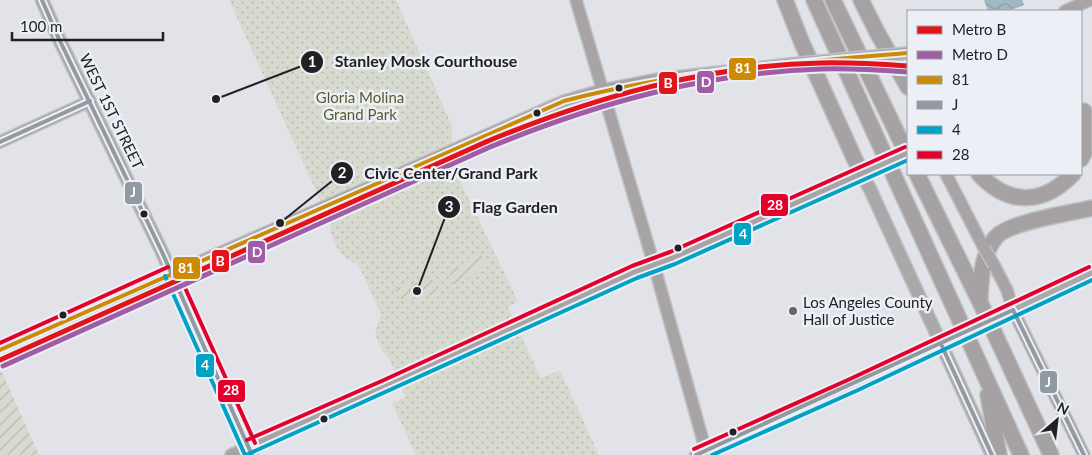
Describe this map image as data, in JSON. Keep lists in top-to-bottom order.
{
  "streets": {
    "main road": ["WEST 1ST STREET"]
  },
  "parks": ["Gloria Molina Grand Park"],
  "places": [
    "Stanley Mosk Courthouse",
    "Civic Center/Grand Park",
    "Flag Garden",
    "Los Angeles County Hall of Justice"
  ],
  "lines": [
    "transit line J",
    "transit line 81",
    "metro line B",
    "metro line D",
    "transit line 28",
    "transit line 4"
  ],
  "legend": [
    "Metro B",
    "Metro D",
    "81",
    "J",
    "4",
    "28"
  ],
  "scale_bar": "100 m",
  "north": "top right"
}
